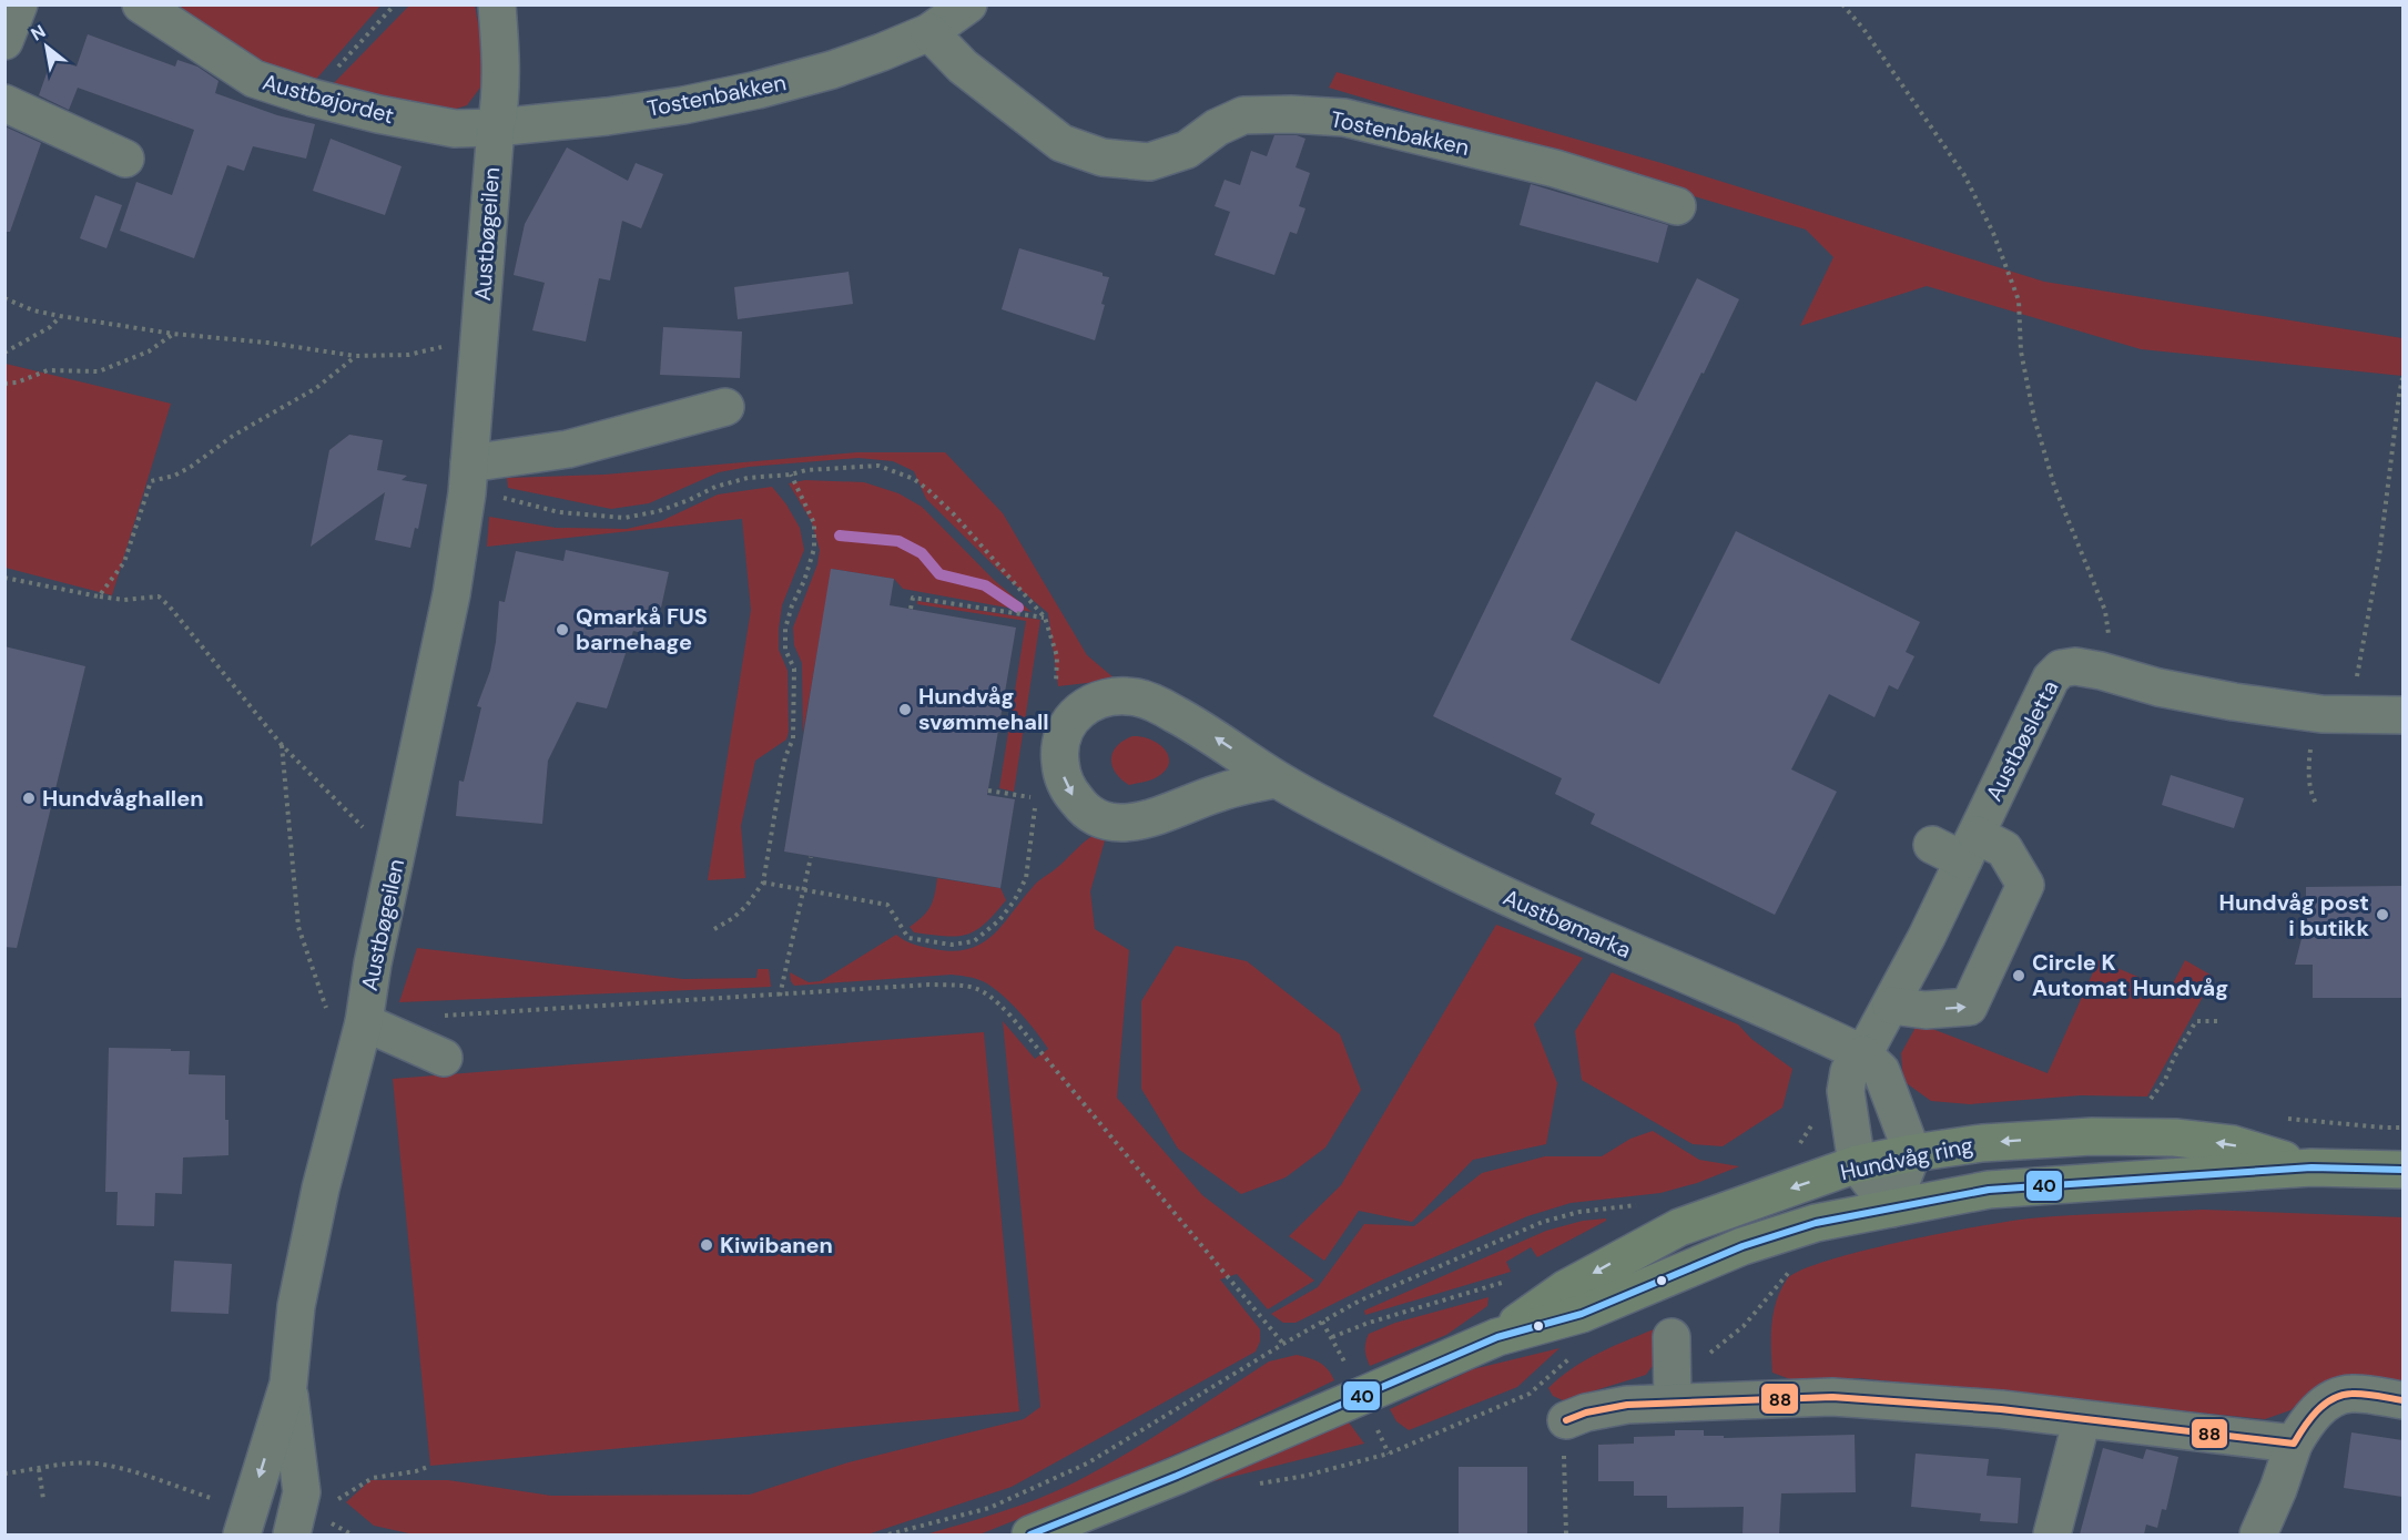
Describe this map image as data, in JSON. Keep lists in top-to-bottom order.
{
  "streets": {
    "main road": ["Hundvåg ring"],
    "street": [
      "Tostenbakken",
      "Austbøjordet",
      "Austbøgeilen",
      "Austbøsletta",
      "Austbømarka"
    ]
  },
  "crossings": [
    ["Tostenbakken", "Austbøjordet"],
    ["Tostenbakken", "Austbøgeilen"],
    ["Austbøjordet", "Austbøgeilen"],
    ["Austbøsletta", "Austbømarka"],
    ["Austbøsletta", "Hundvåg ring"]
  ],
  "places": [
    "Qmarkå FUS barnehage",
    "Hundvåg svømmehall",
    "Hundvåghallen",
    "Hundvåg post i butikk",
    "Circle K Automat Hundvåg",
    "Kiwibanen"
  ],
  "lines": ["transit line 40", "transit line 88"],
  "north": "top left"
}
